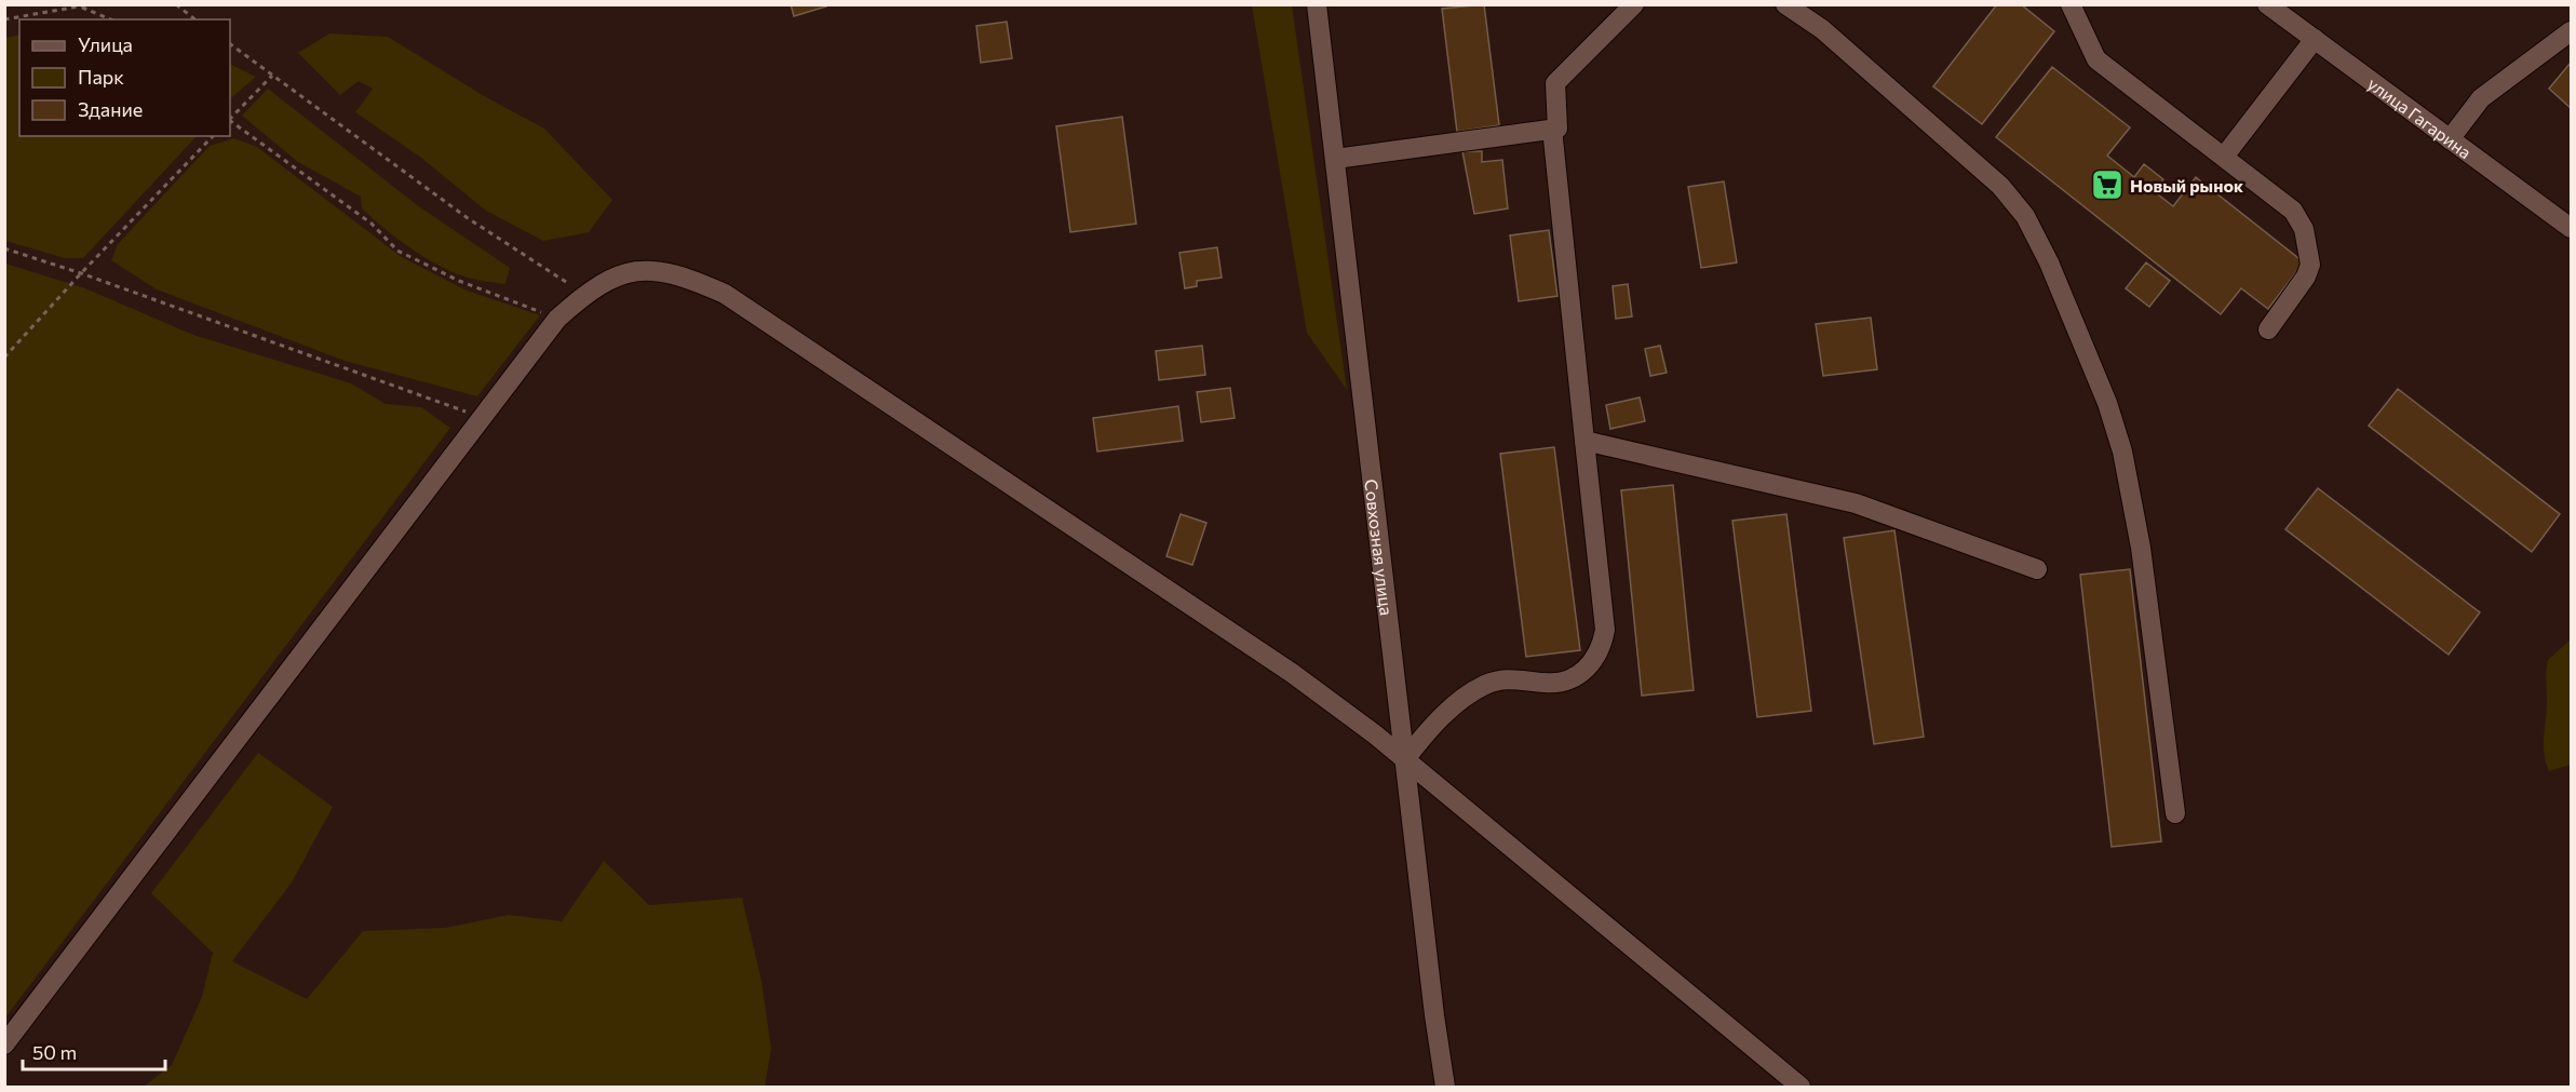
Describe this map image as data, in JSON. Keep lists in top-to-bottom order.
{
  "streets": {
    "street": ["улица Гагарина", "Совхозная улица"]
  },
  "places": {
    "supermarket": ["Новый рынок"]
  },
  "legend": ["Улица", "Парк", "Здание"],
  "scale_bar": "50 m"
}
